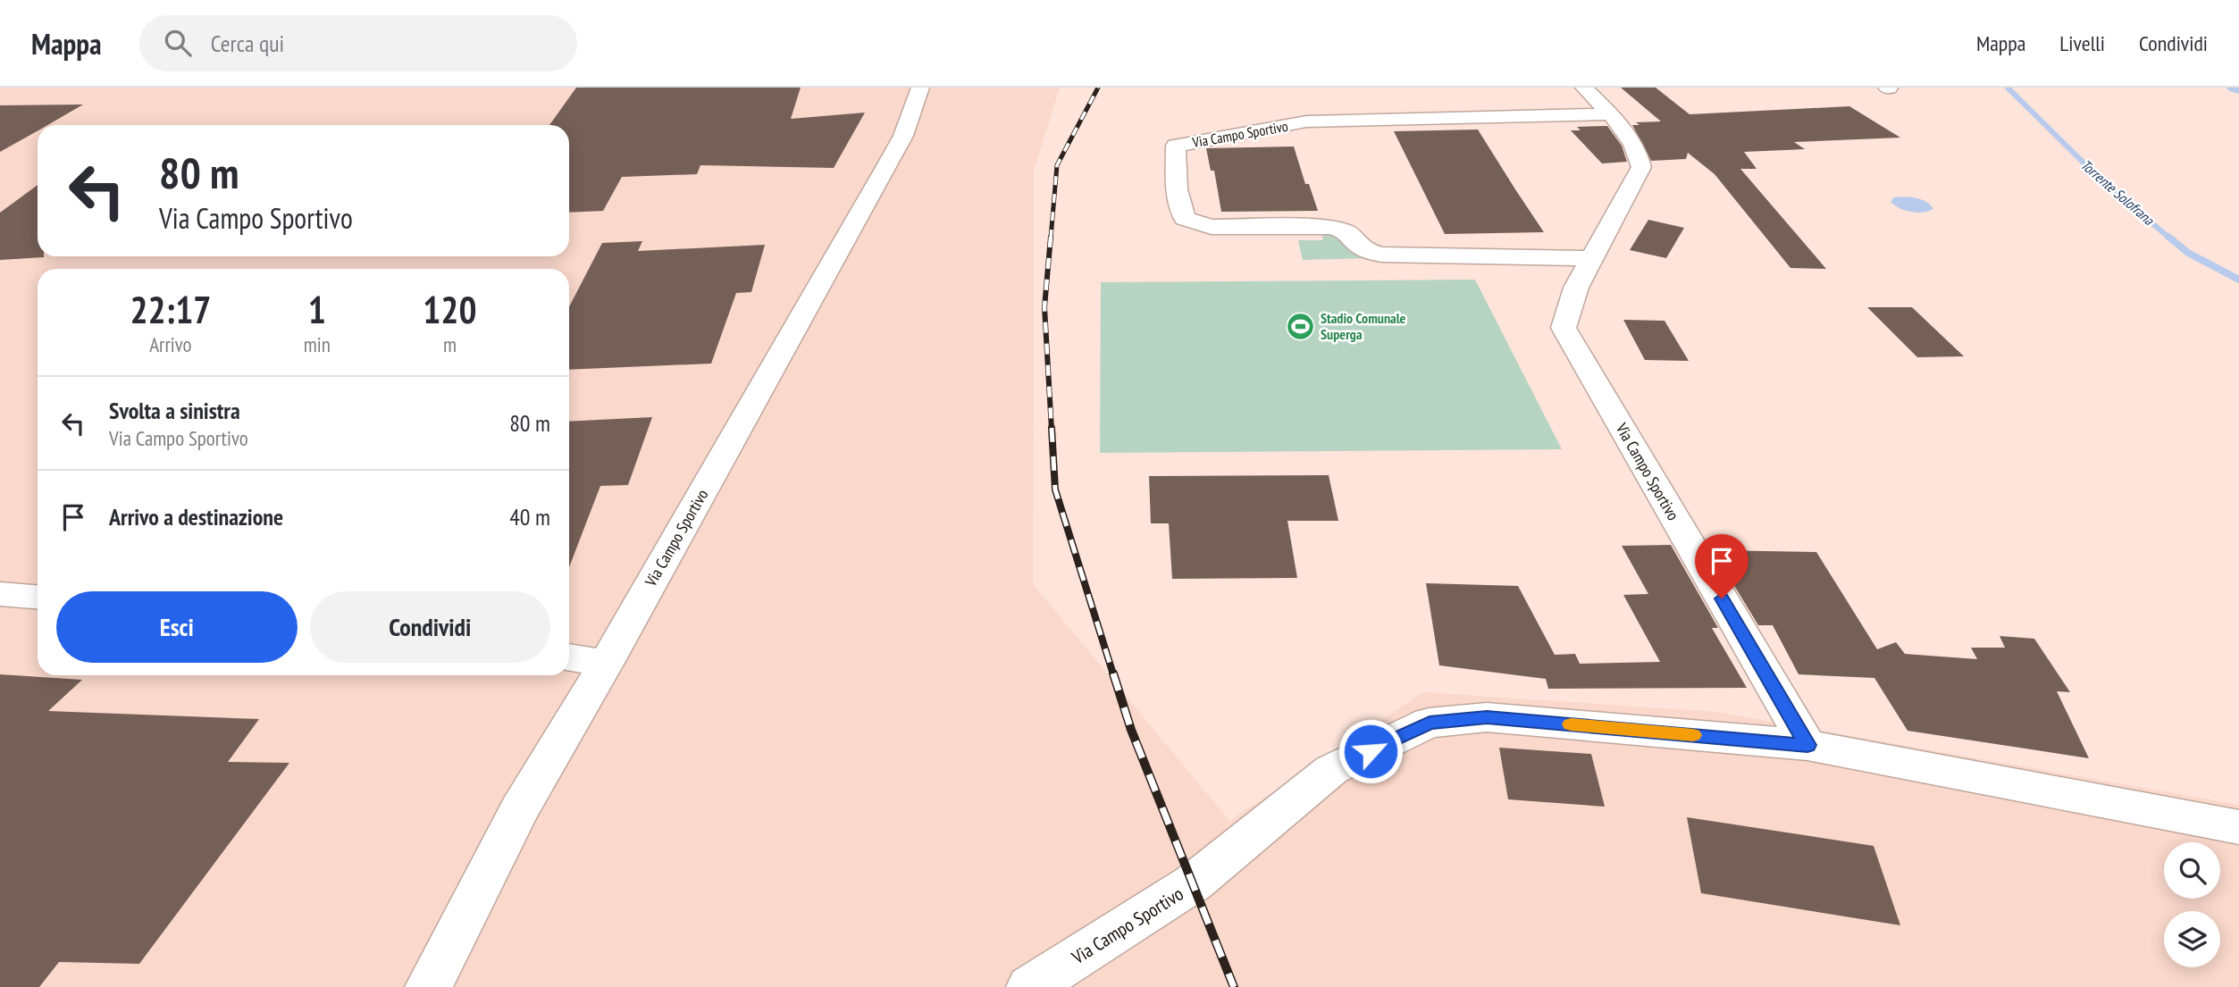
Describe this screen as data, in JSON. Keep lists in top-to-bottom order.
{
  "streets": {
    "street": ["Via Campo Sportivo"]
  },
  "water": ["Torrente Solofrana"],
  "places": {
    "sports": ["Stadio Comunale Superga"]
  },
  "page": {
    "header": "Mappa",
    "search": "Cerca qui",
    "nav": ["Mappa", "Livelli", "Condividi"],
    "turn": ["80 m", "Via Campo Sportivo"],
    "eta": [
      "22:17",
      "Arrivo",
      "1",
      "min",
      "120",
      "m"
    ],
    "list": [
      {
        "name": "Svolta a sinistra",
        "note": "Via Campo Sportivo",
        "value": "80 m"
      },
      {
        "name": "Arrivo a destinazione",
        "value": "40 m"
      }
    ],
    "buttons": ["Esci", "Condividi"]
  }
}
